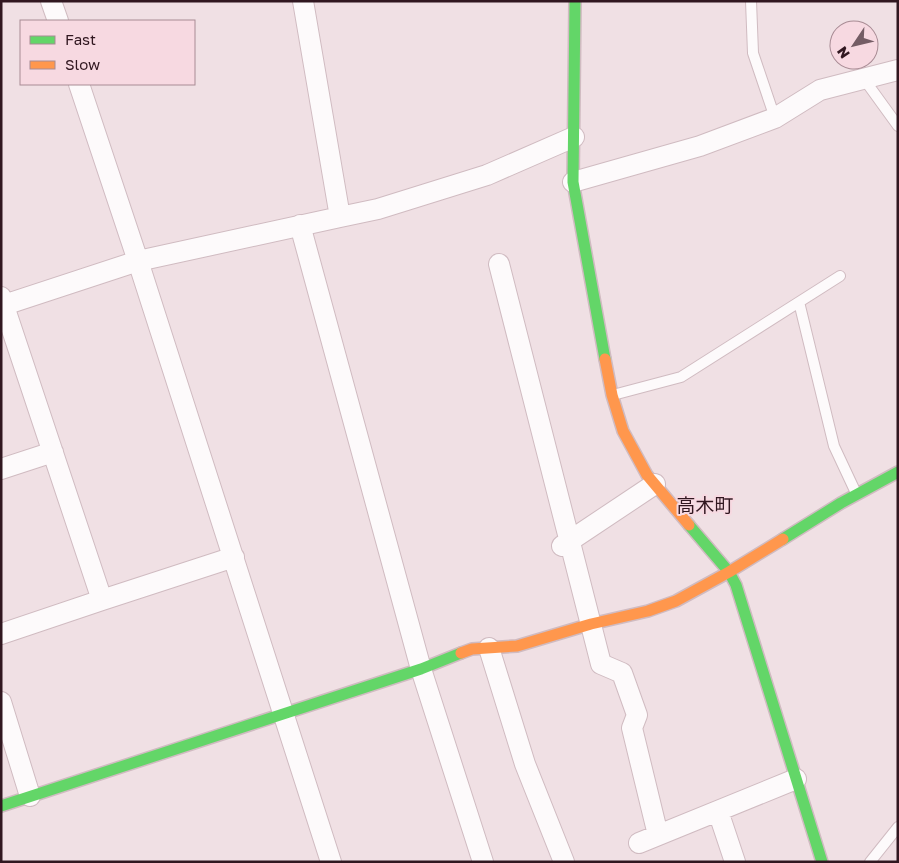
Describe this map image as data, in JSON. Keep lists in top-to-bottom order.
{
  "districts": ["高木町"],
  "legend": ["Fast", "Slow"],
  "north": "bottom left"
}
